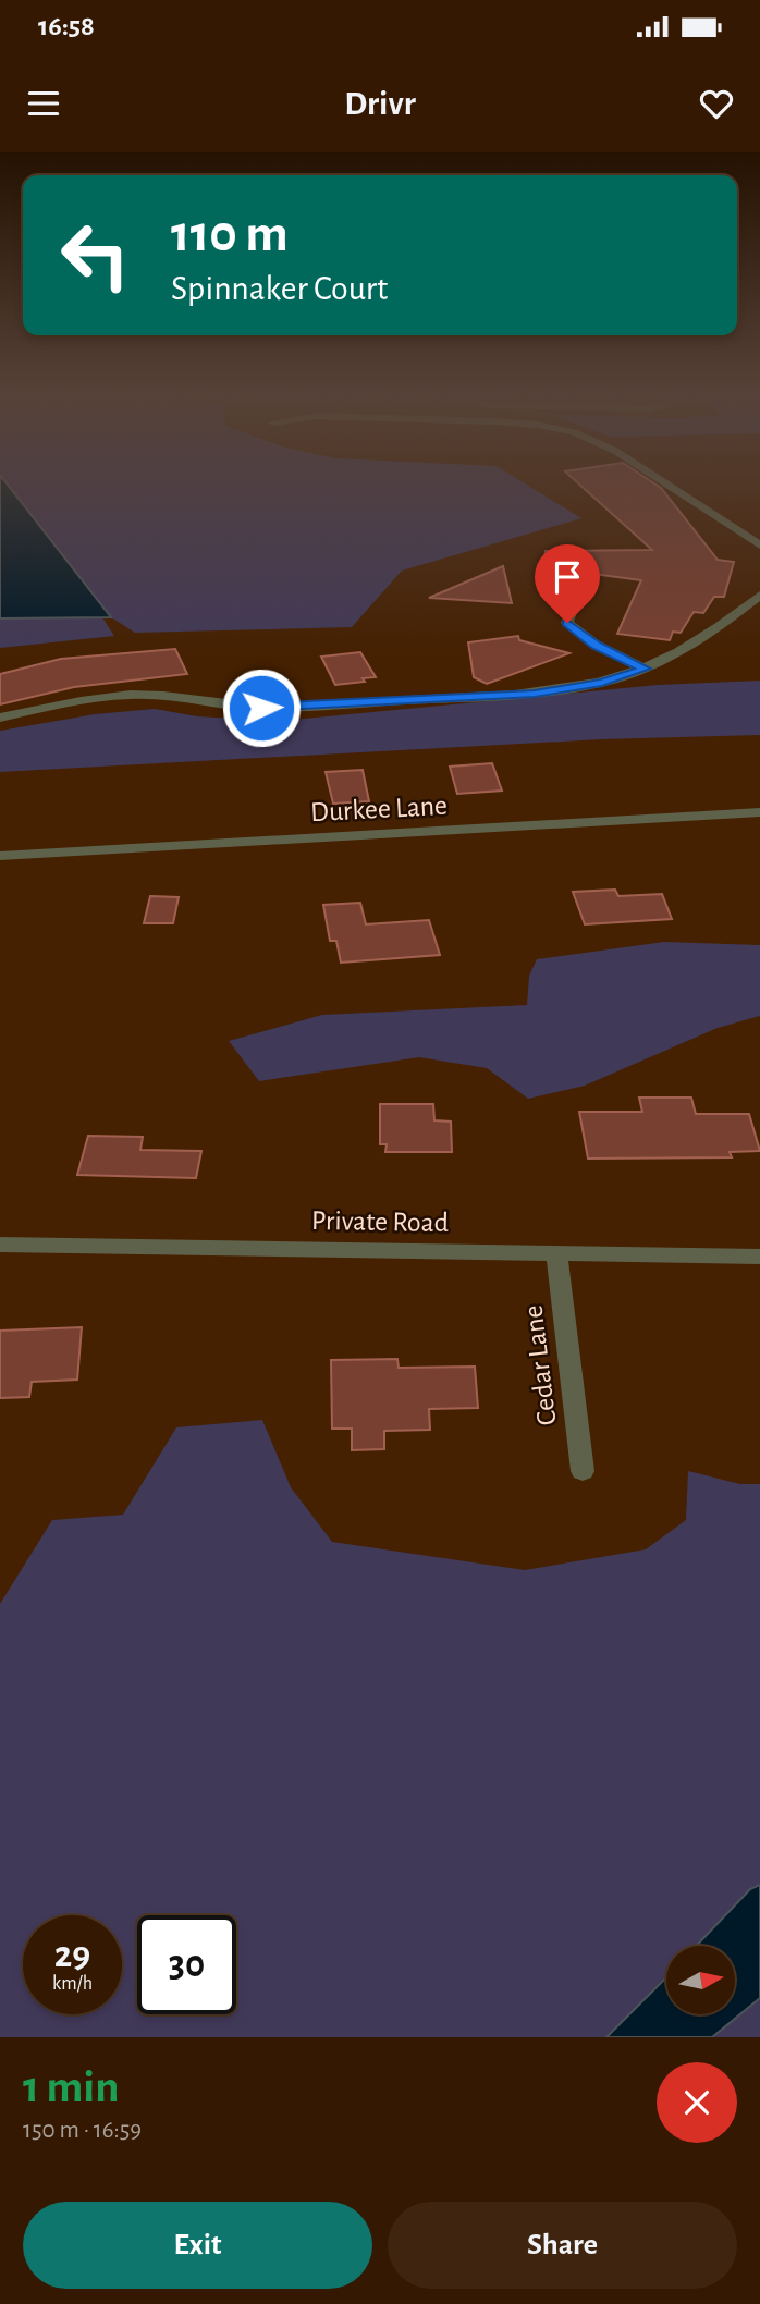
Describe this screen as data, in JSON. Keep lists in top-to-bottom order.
{
  "streets": {
    "street": ["Durkee Lane", "Private Road", "Cedar Lane"]
  },
  "crossings": [
    ["Private Road", "Cedar Lane"]
  ],
  "north": "right",
  "page": {
    "status": "16:58",
    "header": "Drivr",
    "turn": ["110 m", "Spinnaker Court"],
    "speed": "29 km/h",
    "limit": "30",
    "heading": ["1 min", "150 m · 16:59"],
    "buttons": ["Exit", "Share"]
  }
}
